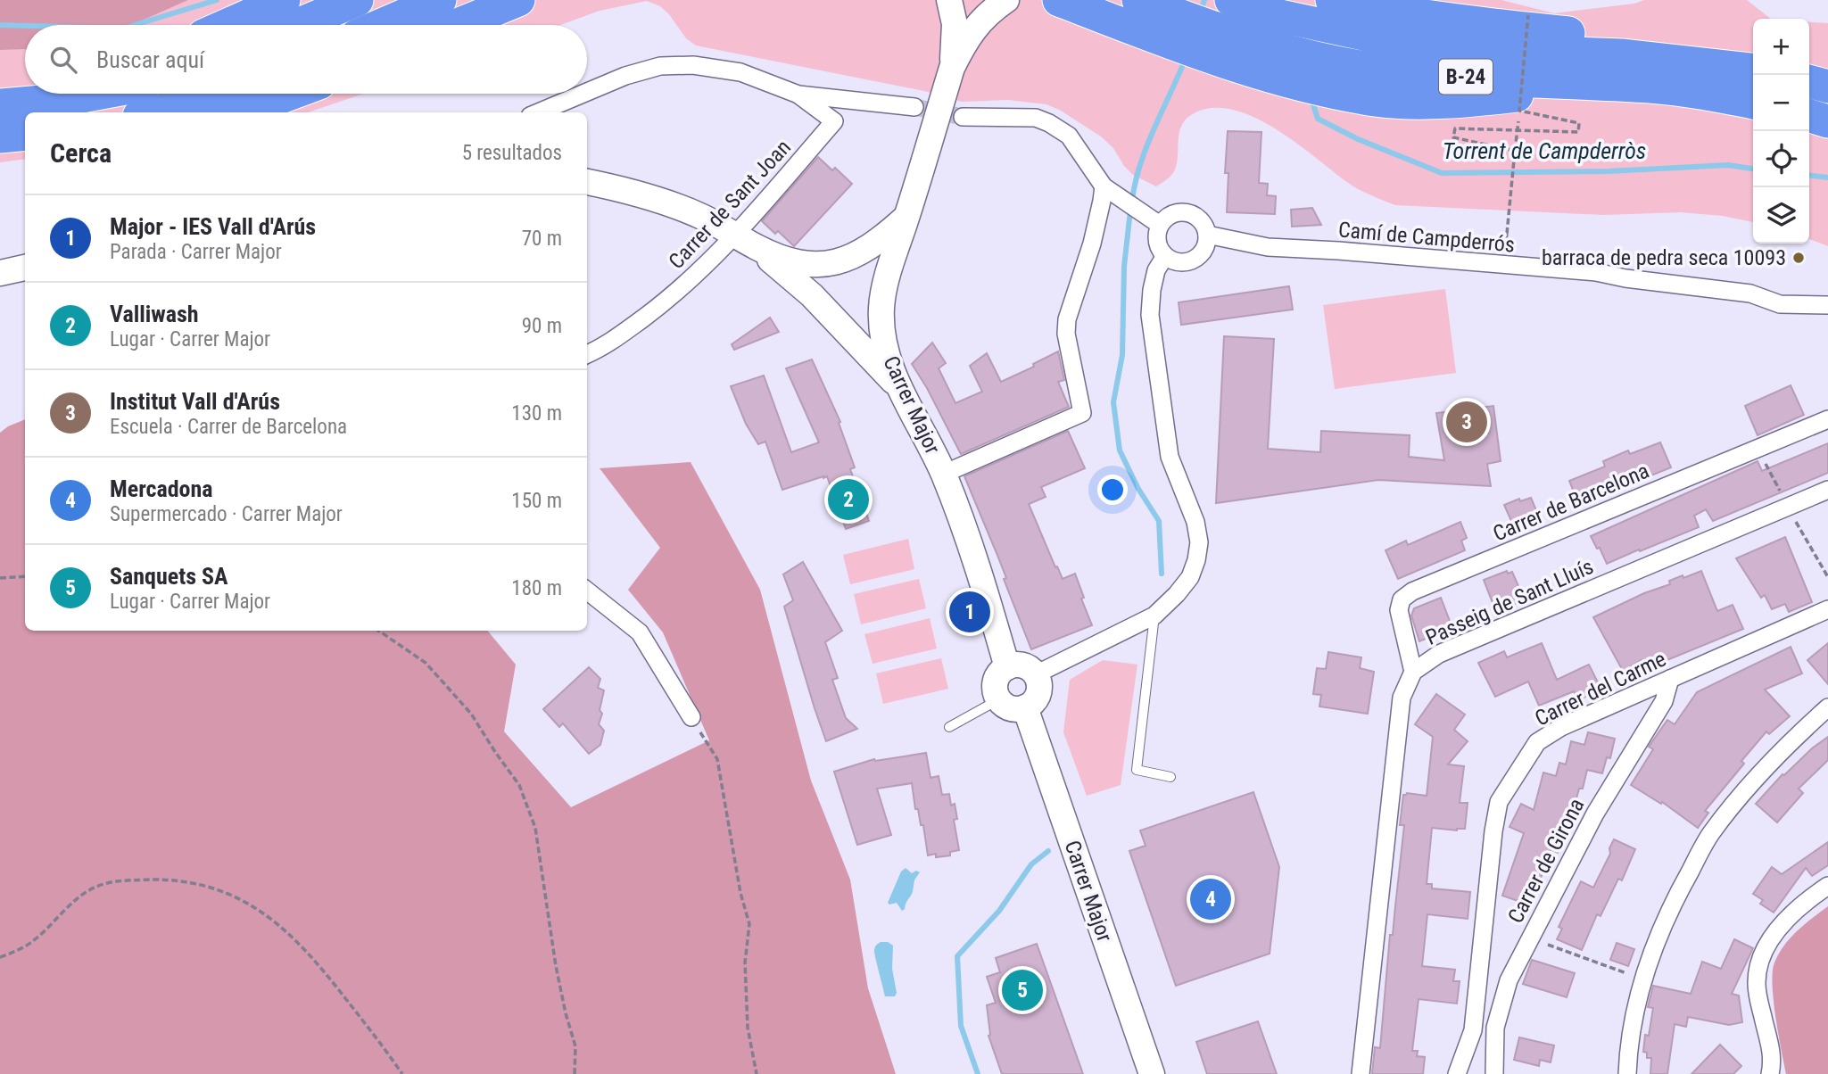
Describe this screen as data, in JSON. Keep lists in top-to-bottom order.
{
  "streets": {
    "highway": ["B-24"],
    "street": [
      "Carrer de Sant Joan",
      "Camí de Campderrós",
      "Carrer Major",
      "Carrer de Barcelona",
      "Passeig de Sant Lluís",
      "Carrer del Carme",
      "Carrer de Girona"
    ]
  },
  "crossings": [
    ["Carrer de Barcelona", "Passeig de Sant Lluís"],
    ["Carrer del Carme", "Carrer de Girona"]
  ],
  "water": ["Torrent de Campderròs"],
  "places": ["barraca de pedra seca 10093"],
  "page": {
    "map_buttons": ["+", "−"],
    "search": "Buscar aquí",
    "heading": ["Cerca", "5 resultados"],
    "list": [
      {
        "mark": "1",
        "name": "Major - IES Vall d'Arús",
        "note": "Parada · Carrer Major",
        "value": "70 m"
      },
      {
        "mark": "2",
        "name": "Valliwash",
        "note": "Lugar · Carrer Major",
        "value": "90 m"
      },
      {
        "mark": "3",
        "name": "Institut Vall d'Arús",
        "note": "Escuela · Carrer de Barcelona",
        "value": "130 m"
      },
      {
        "mark": "4",
        "name": "Mercadona",
        "note": "Supermercado · Carrer Major",
        "value": "150 m"
      },
      {
        "mark": "5",
        "name": "Sanquets SA",
        "note": "Lugar · Carrer Major",
        "value": "180 m"
      }
    ],
    "pins": [
      "3",
      "2",
      "1",
      "4",
      "5"
    ]
  }
}
